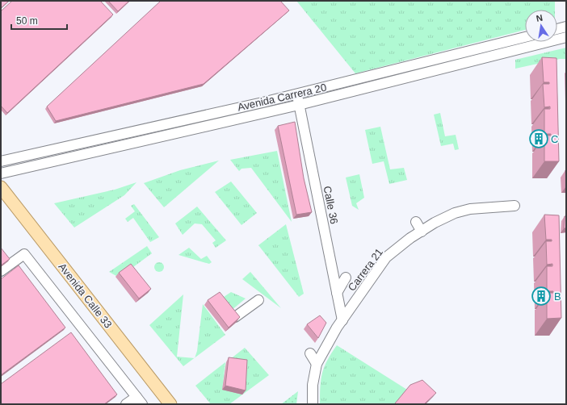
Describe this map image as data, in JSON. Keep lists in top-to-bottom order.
{
  "streets": {
    "main road": ["Avenida Calle 33"],
    "street": ["Avenida Carrera 20", "Calle 36", "Carrera 21"]
  },
  "crossings": [
    ["Avenida Carrera 20", "Calle 36"],
    ["Calle 36", "Carrera 21"]
  ],
  "places": {
    "building": ["C", "B"]
  },
  "scale_bar": "50 m",
  "north": "top"
}
